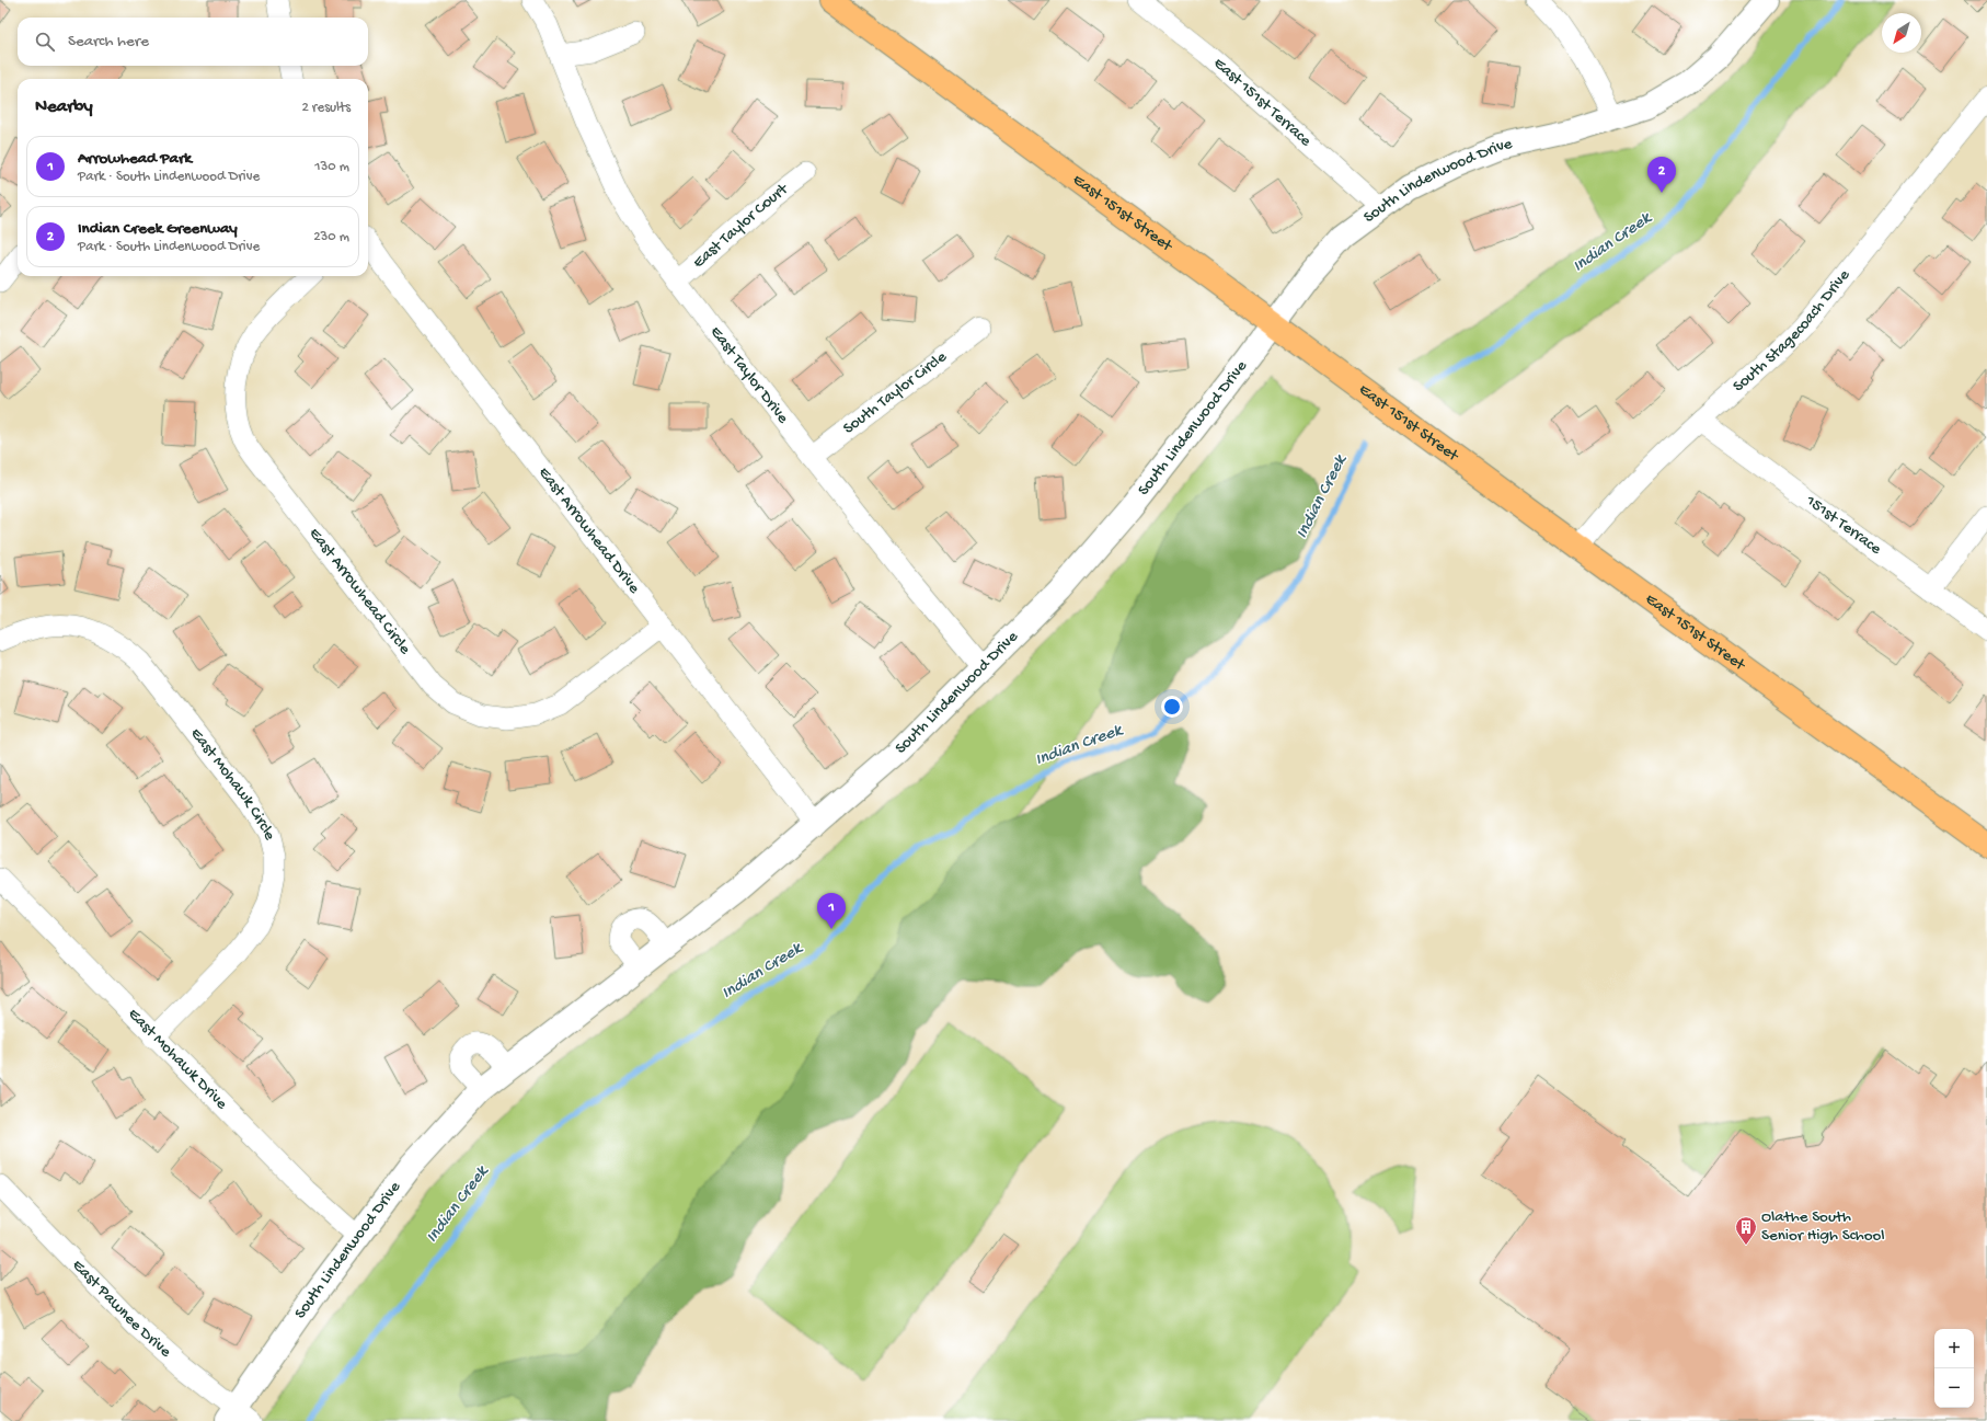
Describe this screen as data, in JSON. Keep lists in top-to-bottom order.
{
  "streets": {
    "main road": ["East 151st Street"],
    "street": [
      "East 151st Terrace",
      "South Lindenwood Drive",
      "East Taylor Court",
      "South Stagecoach Drive",
      "East Taylor Drive",
      "South Taylor Circle",
      "151st Terrace",
      "East Arrowhead Drive",
      "East Arrowhead Circle",
      "East Mohawk Circle",
      "East Mohawk Drive",
      "East Pawnee Drive"
    ]
  },
  "crossings": [
    ["East 151st Terrace", "South Lindenwood Drive"],
    ["South Lindenwood Drive", "East 151st Street"],
    ["South Lindenwood Drive", "East Taylor Drive"],
    ["South Lindenwood Drive", "East Arrowhead Drive"],
    ["South Lindenwood Drive", "East Mohawk Drive"],
    ["South Lindenwood Drive", "East Pawnee Drive"],
    ["East 151st Street", "South Stagecoach Drive"],
    ["East Taylor Court", "East Taylor Drive"],
    ["South Stagecoach Drive", "151st Terrace"],
    ["East Taylor Drive", "South Taylor Circle"],
    ["East Arrowhead Drive", "East Arrowhead Circle"],
    ["East Mohawk Circle", "East Mohawk Drive"]
  ],
  "water": ["Indian Creek"],
  "places": {
    "building": ["Olathe South Senior High School"]
  },
  "north": "bottom left",
  "page": {
    "search": "Search here",
    "heading": ["Nearby", "2 results"],
    "list": [
      {
        "mark": "1",
        "name": "Arrowhead Park",
        "note": "Park · South Lindenwood Drive",
        "value": "130 m"
      },
      {
        "mark": "2",
        "name": "Indian Creek Greenway",
        "note": "Park · South Lindenwood Drive",
        "value": "230 m"
      }
    ],
    "pins": ["2", "1"],
    "map_buttons": ["+", "−"]
  }
}
